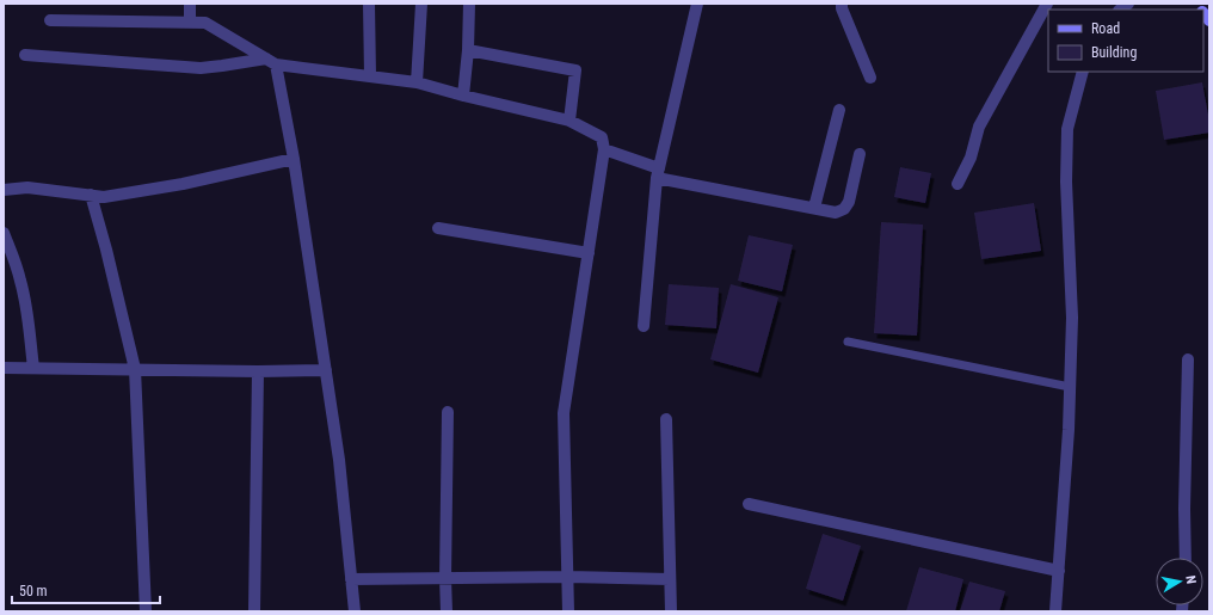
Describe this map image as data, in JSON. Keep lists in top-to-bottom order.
{
  "legend": ["Road", "Building"],
  "scale_bar": "50 m",
  "north": "right"
}
